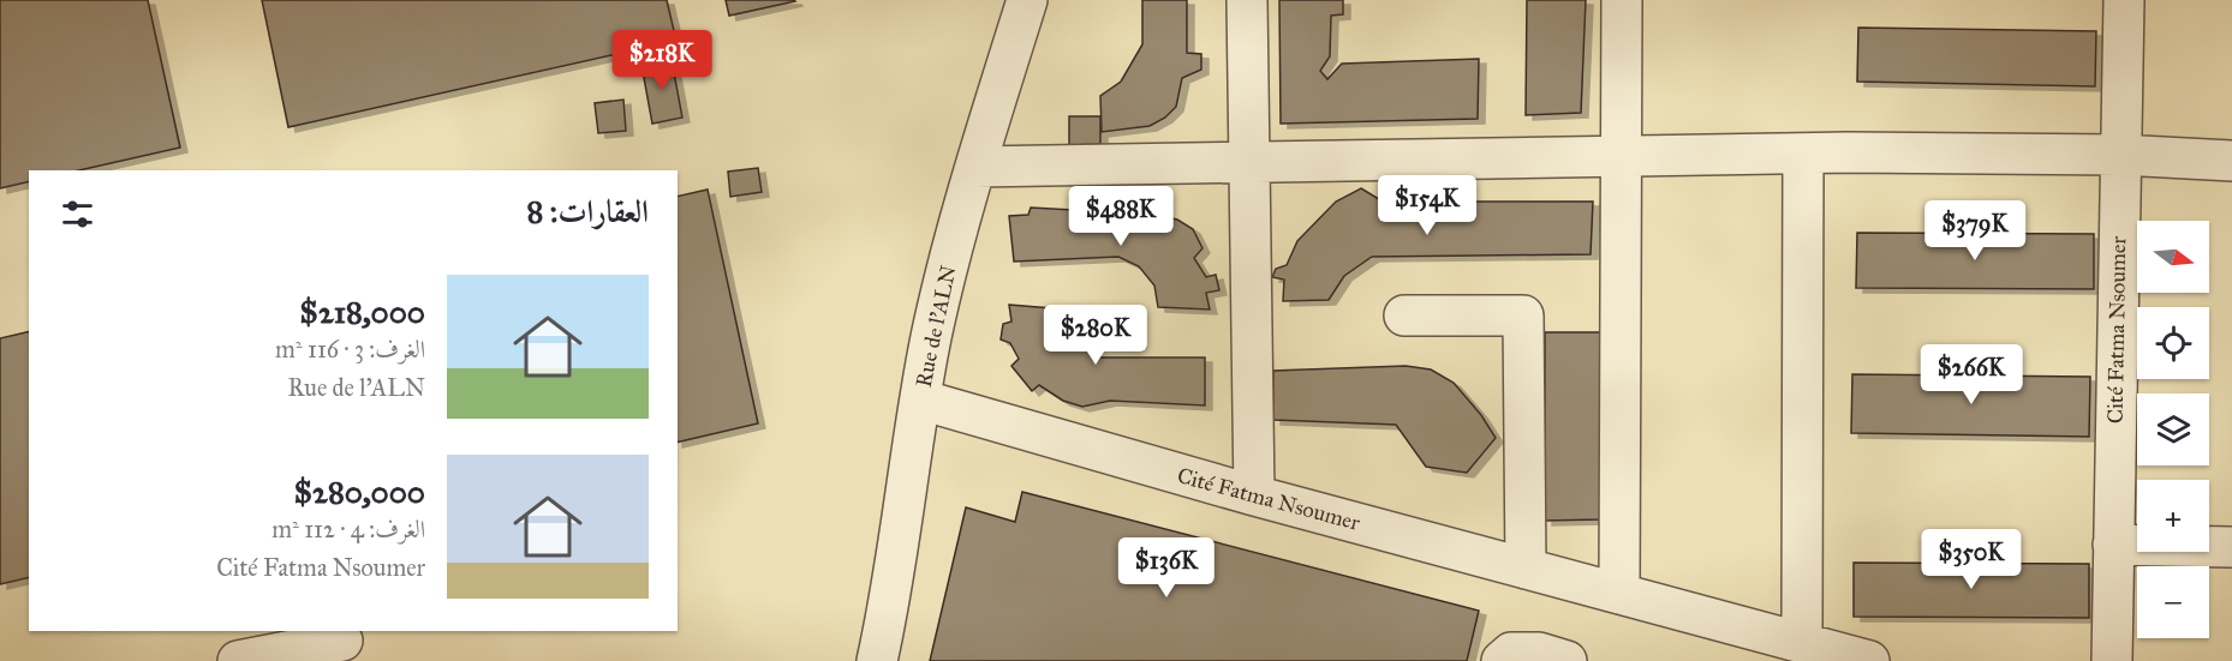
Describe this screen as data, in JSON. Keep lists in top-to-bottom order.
{
  "streets": {
    "street": ["Rue de l'ALN", "Cité Fatma Nsoumer"]
  },
  "crossings": [
    ["Rue de l'ALN", "Cité Fatma Nsoumer"]
  ],
  "north": "right",
  "page": {
    "price": [
      "$218K",
      "$154K",
      "$488K",
      "$379K",
      "$280K",
      "$266K",
      "$350K",
      "$136K"
    ],
    "heading": "العقارات: 8",
    "map_buttons": ["+", "−"],
    "list": [
      {
        "name": "$218,000",
        "note": "الغرف: 3 · 116 m² · Rue de l'ALN"
      },
      {
        "name": "$280,000",
        "note": "الغرف: 4 · 112 m² · Cité Fatma Nsoumer"
      }
    ]
  }
}
